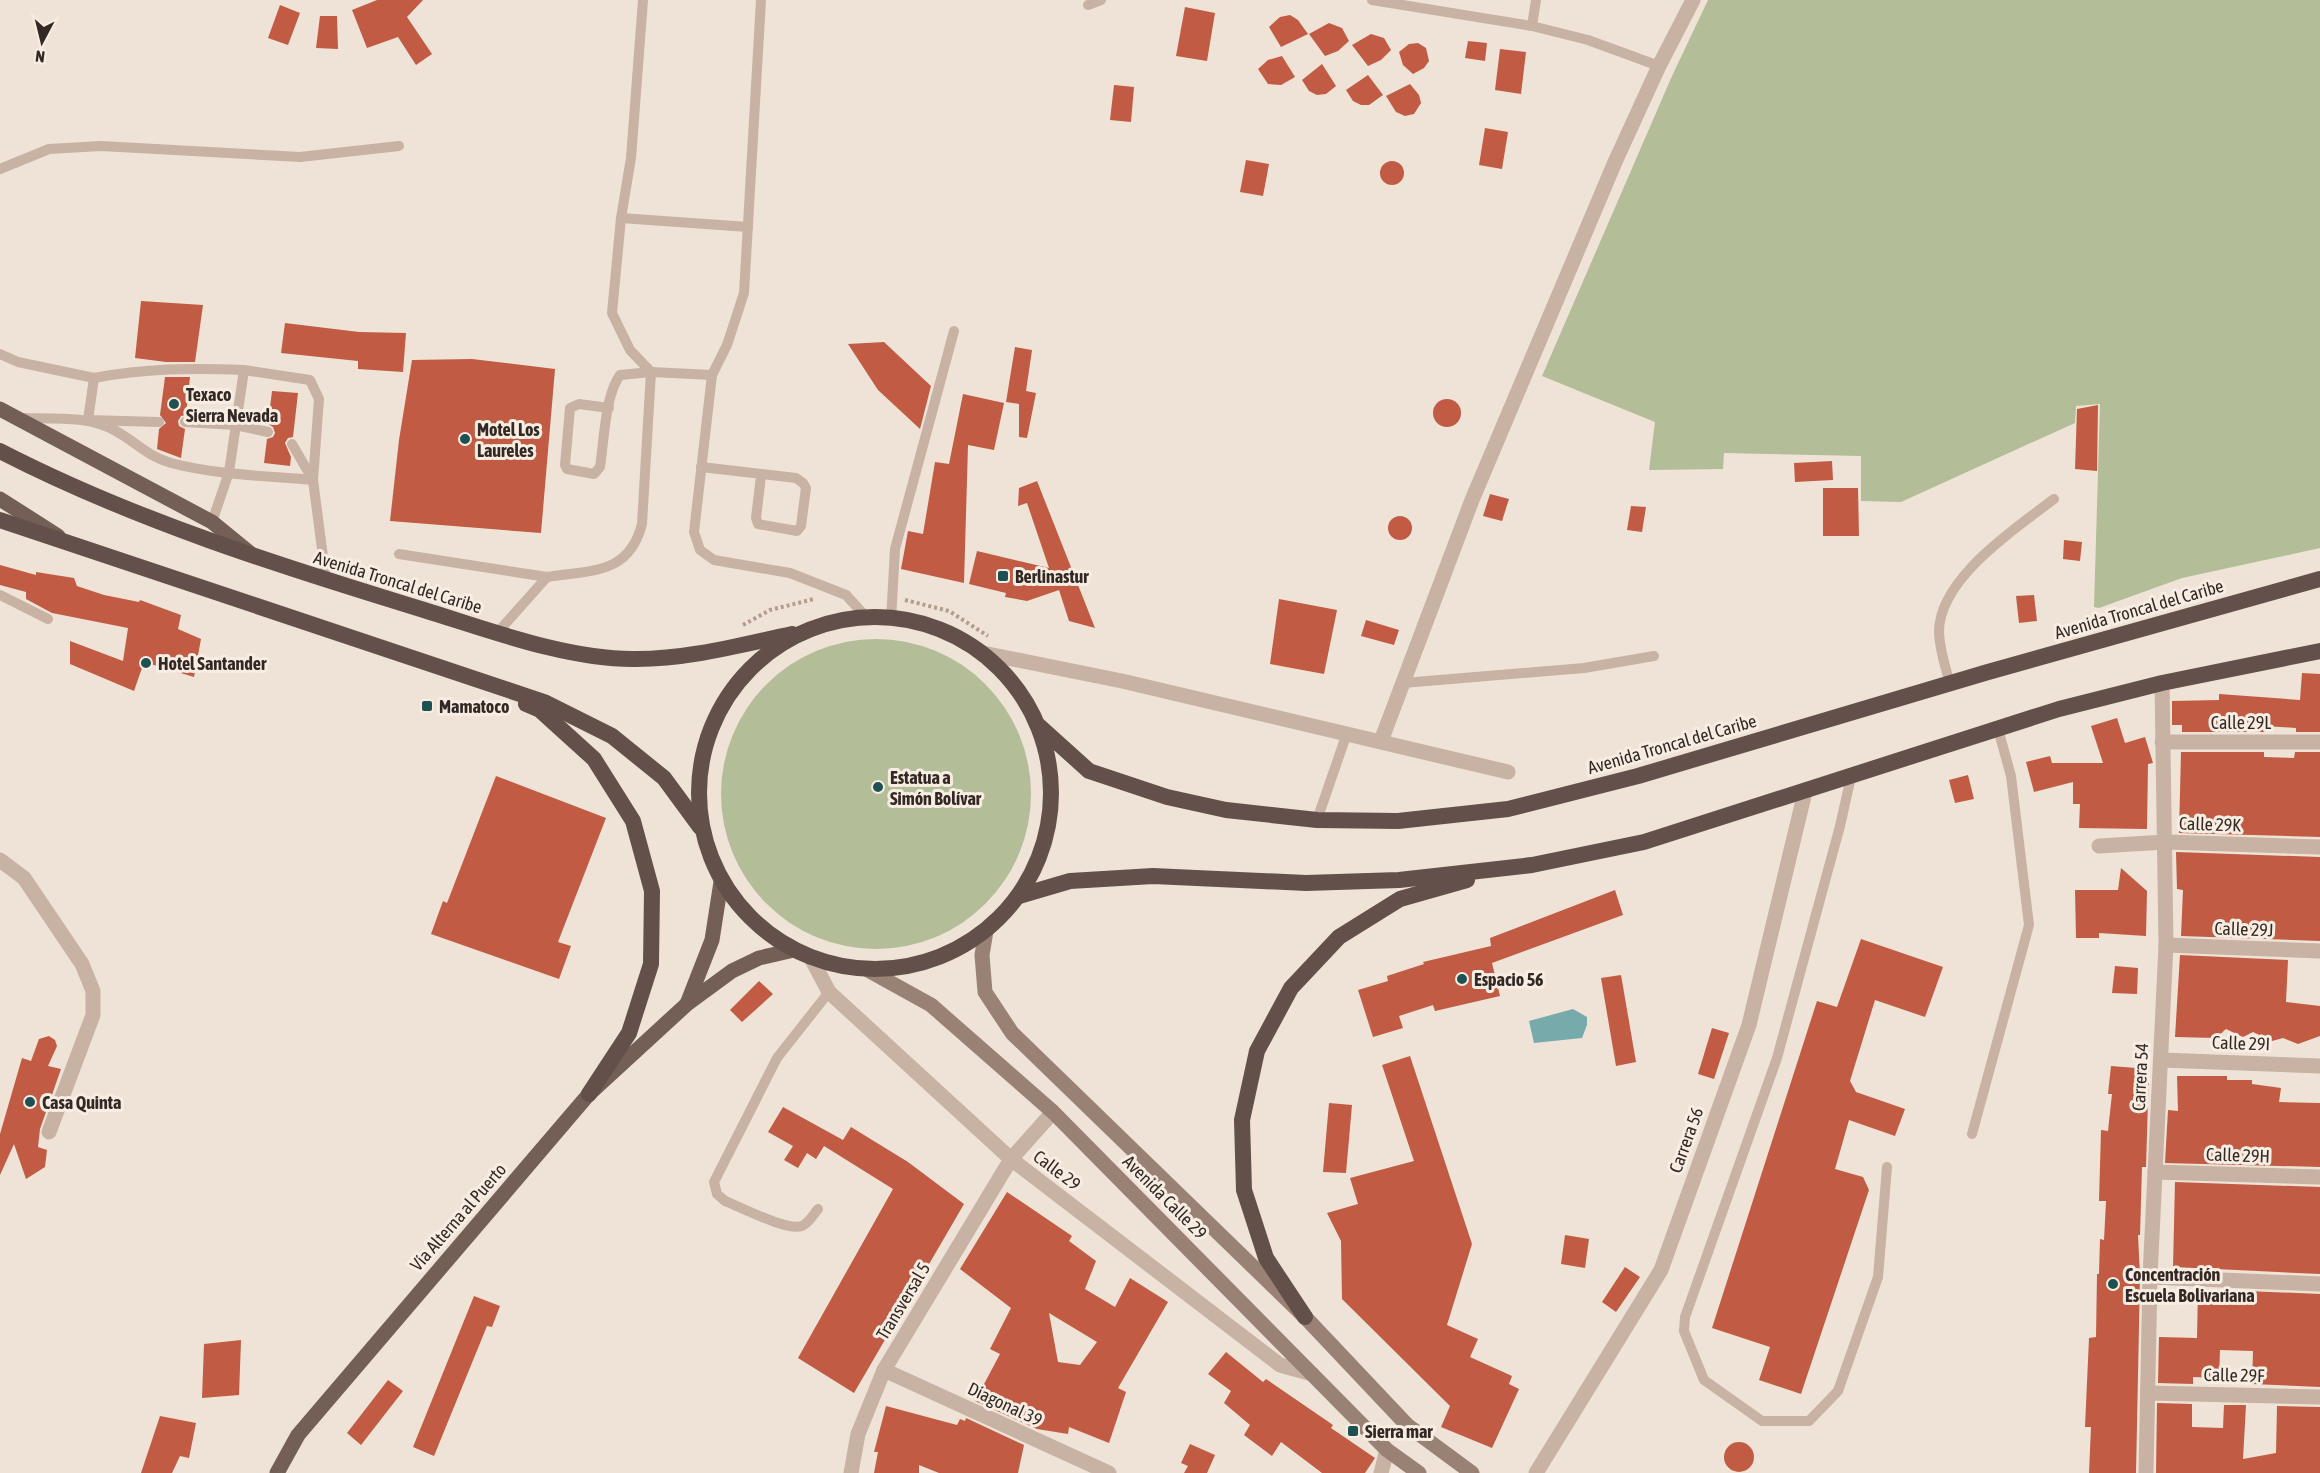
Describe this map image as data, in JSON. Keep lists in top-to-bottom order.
{
  "streets": {
    "highway": ["Avenida Troncal del Caribe"],
    "main road": ["Avenida Calle 29", "Vía Alterna al Puerto"],
    "street": [
      "Calle 29L",
      "Calle 29K",
      "Calle 29J",
      "Calle 29I",
      "Carrera 54",
      "Carrera 56",
      "Calle 29H",
      "Calle 29",
      "Transversal 5",
      "Calle 29F",
      "Diagonal 39"
    ]
  },
  "crossings": [
    ["Calle 29L", "Carrera 54"],
    ["Calle 29K", "Carrera 54"],
    ["Calle 29J", "Carrera 54"],
    ["Calle 29I", "Carrera 54"],
    ["Carrera 54", "Calle 29H"],
    ["Carrera 54", "Calle 29F"],
    ["Calle 29", "Avenida Calle 29"],
    ["Calle 29", "Transversal 5"],
    ["Avenida Calle 29", "Transversal 5"],
    ["Transversal 5", "Diagonal 39"]
  ],
  "places": {
    "other": [
      "Texaco Sierra Nevada",
      "Motel Los Laureles",
      "Hotel Santander",
      "Estatua a Simón Bolívar",
      "Espacio 56",
      "Casa Quinta",
      "Concentración Escuela Bolivariana"
    ],
    "transit": ["Berlinastur", "Mamatoco", "Sierra mar"]
  },
  "north": "bottom"
}
